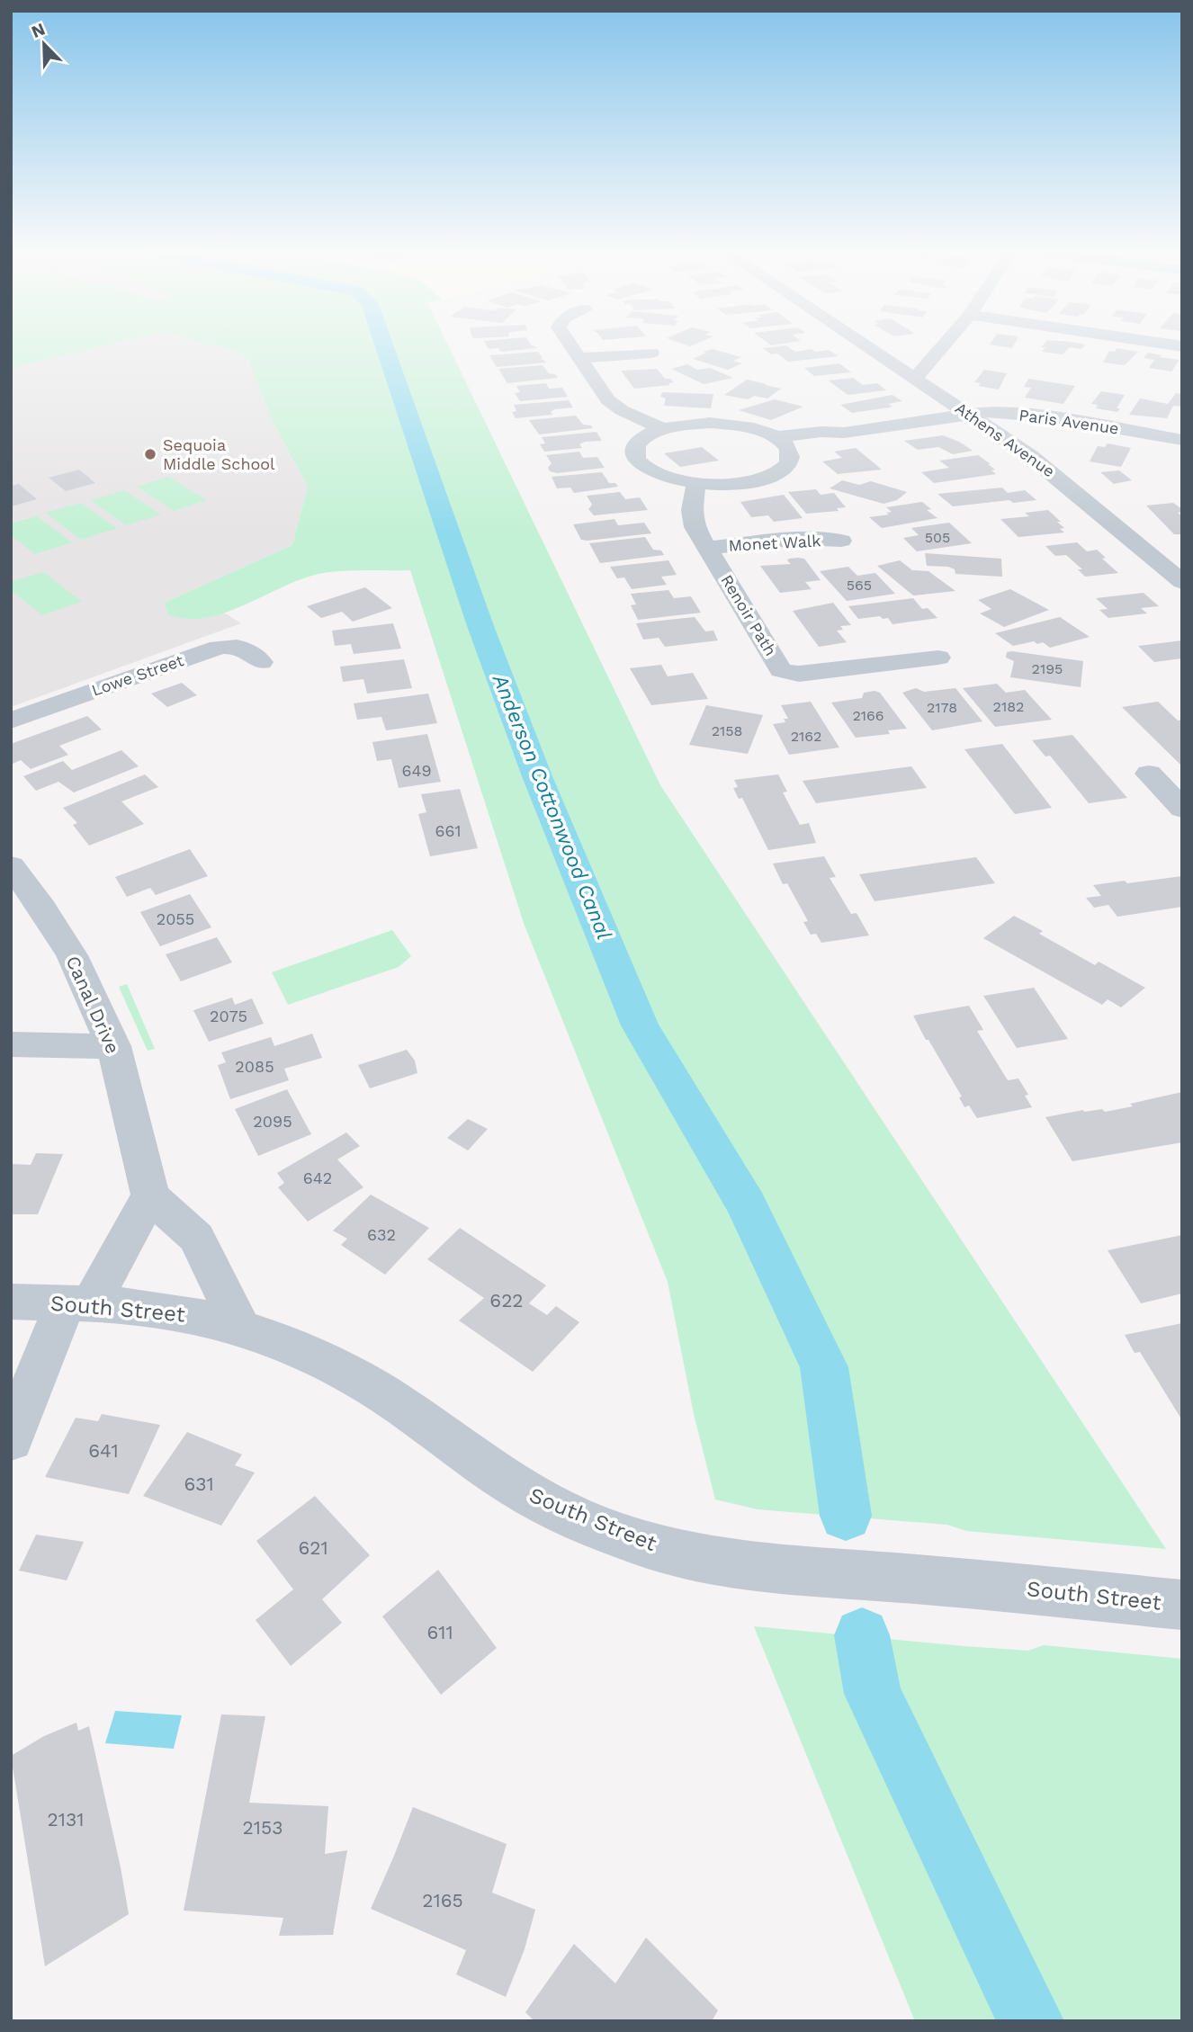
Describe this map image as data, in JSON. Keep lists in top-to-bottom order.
{
  "streets": {
    "street": [
      "Paris Avenue",
      "Athens Avenue",
      "Monet Walk",
      "Renoir Path",
      "Lowe Street",
      "Canal Drive",
      "South Street"
    ]
  },
  "crossings": [
    ["Paris Avenue", "Athens Avenue"],
    ["Monet Walk", "Renoir Path"]
  ],
  "water": ["Anderson Cottonwood Canal"],
  "places": ["Sequoia Middle School"],
  "house_numbers": [
    "505",
    "565",
    "2195",
    "2182",
    "2178",
    "2166",
    "2158",
    "2162",
    "649",
    "661",
    "2055",
    "2075",
    "2085",
    "2095",
    "642",
    "632",
    "622",
    "641",
    "631",
    "621",
    "611",
    "2131",
    "2153",
    "2165"
  ],
  "north": "top left"
}
